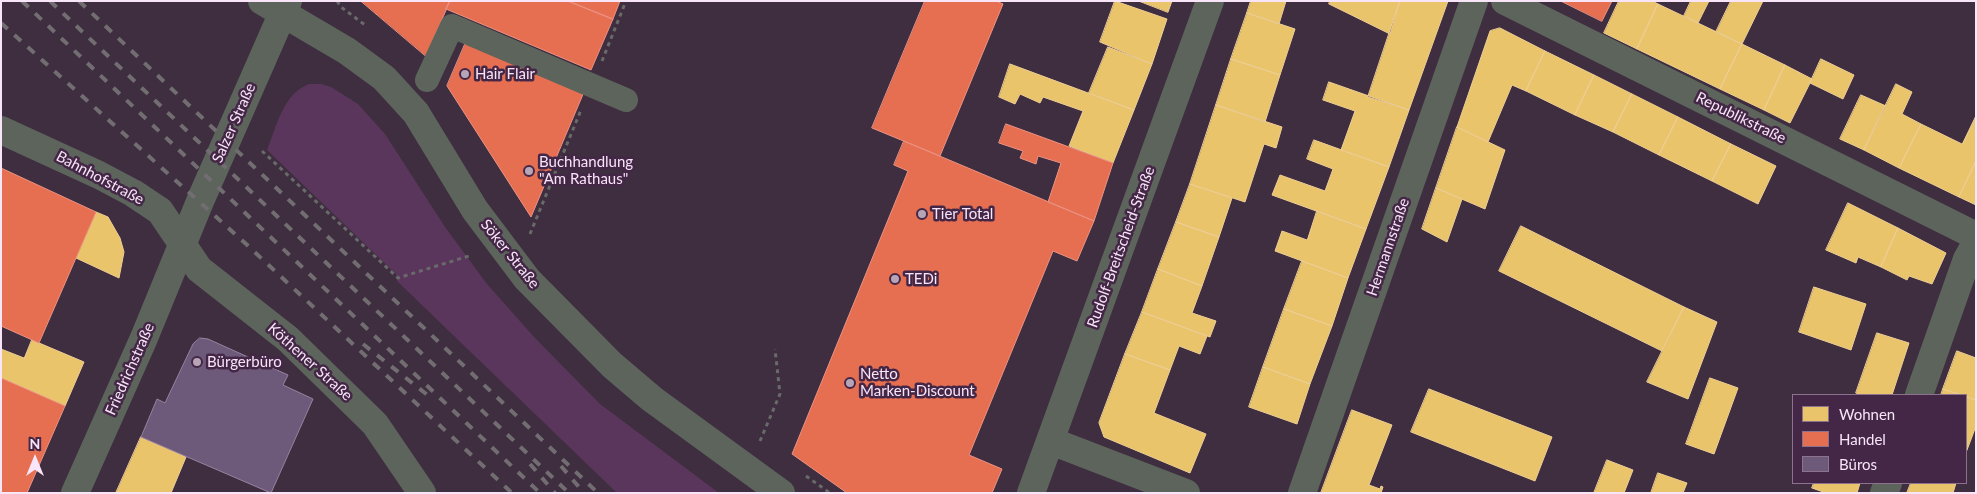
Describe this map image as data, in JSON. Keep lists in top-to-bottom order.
{
  "streets": {
    "street": [
      "Republikstraße",
      "Salzer Straße",
      "Bahnhofstraße",
      "Rudolf-Breitscheid-Straße",
      "Hermannstraße",
      "Söker Straße",
      "Köthener Straße",
      "Friedrichstraße"
    ]
  },
  "crossings": [
    ["Salzer Straße", "Bahnhofstraße"],
    ["Salzer Straße", "Söker Straße"],
    ["Salzer Straße", "Köthener Straße"],
    ["Salzer Straße", "Friedrichstraße"],
    ["Bahnhofstraße", "Köthener Straße"],
    ["Bahnhofstraße", "Friedrichstraße"],
    ["Köthener Straße", "Friedrichstraße"]
  ],
  "places": [
    "Hair Flair",
    "Buchhandlung \"Am Rathaus\"",
    "Tier Total",
    "TEDi",
    "Bürgerbüro",
    "Netto Marken-Discount"
  ],
  "legend": ["Wohnen", "Handel", "Büros"],
  "north": "top"
}
